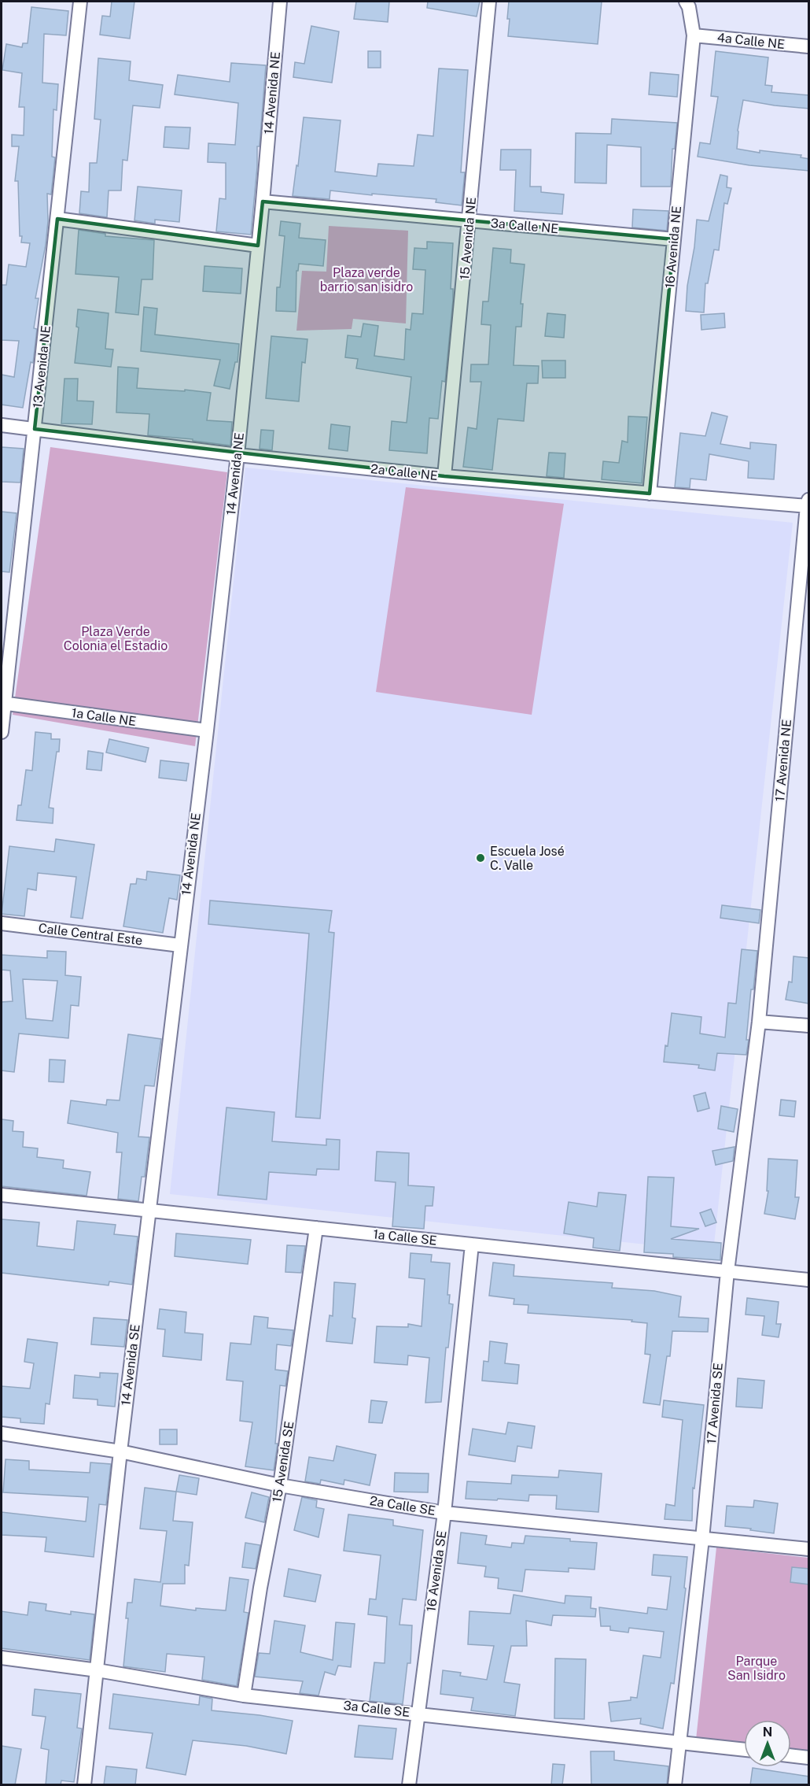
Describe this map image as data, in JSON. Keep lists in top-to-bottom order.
{
  "streets": {
    "street": [
      "4a Calle NE",
      "14 Avenida NE",
      "3a Calle NE",
      "15 Avenida NE",
      "16 Avenida NE",
      "13 Avenida NE",
      "2a Calle NE",
      "1a Calle NE",
      "17 Avenida NE",
      "Calle Central Este",
      "1a Calle SE",
      "14 Avenida SE",
      "17 Avenida SE",
      "15 Avenida SE",
      "2a Calle SE",
      "16 Avenida SE",
      "3a Calle SE"
    ]
  },
  "crossings": [
    ["4a Calle NE", "16 Avenida NE"],
    ["14 Avenida NE", "3a Calle NE"],
    ["14 Avenida NE", "2a Calle NE"],
    ["14 Avenida NE", "1a Calle NE"],
    ["14 Avenida NE", "Calle Central Este"],
    ["14 Avenida NE", "14 Avenida SE"],
    ["3a Calle NE", "15 Avenida NE"],
    ["3a Calle NE", "16 Avenida NE"],
    ["15 Avenida NE", "2a Calle NE"],
    ["16 Avenida NE", "2a Calle NE"],
    ["13 Avenida NE", "2a Calle NE"],
    ["13 Avenida NE", "1a Calle NE"],
    ["2a Calle NE", "17 Avenida NE"],
    ["17 Avenida NE", "17 Avenida SE"],
    ["Calle Central Este", "14 Avenida SE"],
    ["1a Calle SE", "14 Avenida SE"],
    ["1a Calle SE", "17 Avenida SE"],
    ["1a Calle SE", "15 Avenida SE"],
    ["1a Calle SE", "16 Avenida SE"],
    ["14 Avenida SE", "2a Calle SE"],
    ["14 Avenida SE", "3a Calle SE"],
    ["17 Avenida SE", "2a Calle SE"],
    ["17 Avenida SE", "3a Calle SE"],
    ["15 Avenida SE", "2a Calle SE"],
    ["15 Avenida SE", "3a Calle SE"],
    ["2a Calle SE", "16 Avenida SE"],
    ["16 Avenida SE", "3a Calle SE"]
  ],
  "parks": ["Plaza verde barrio san isidro", "Plaza Verde Colonia el Estadio", "Parque San Isidro"],
  "places": ["Escuela José C. Valle"],
  "north": "top"
}
